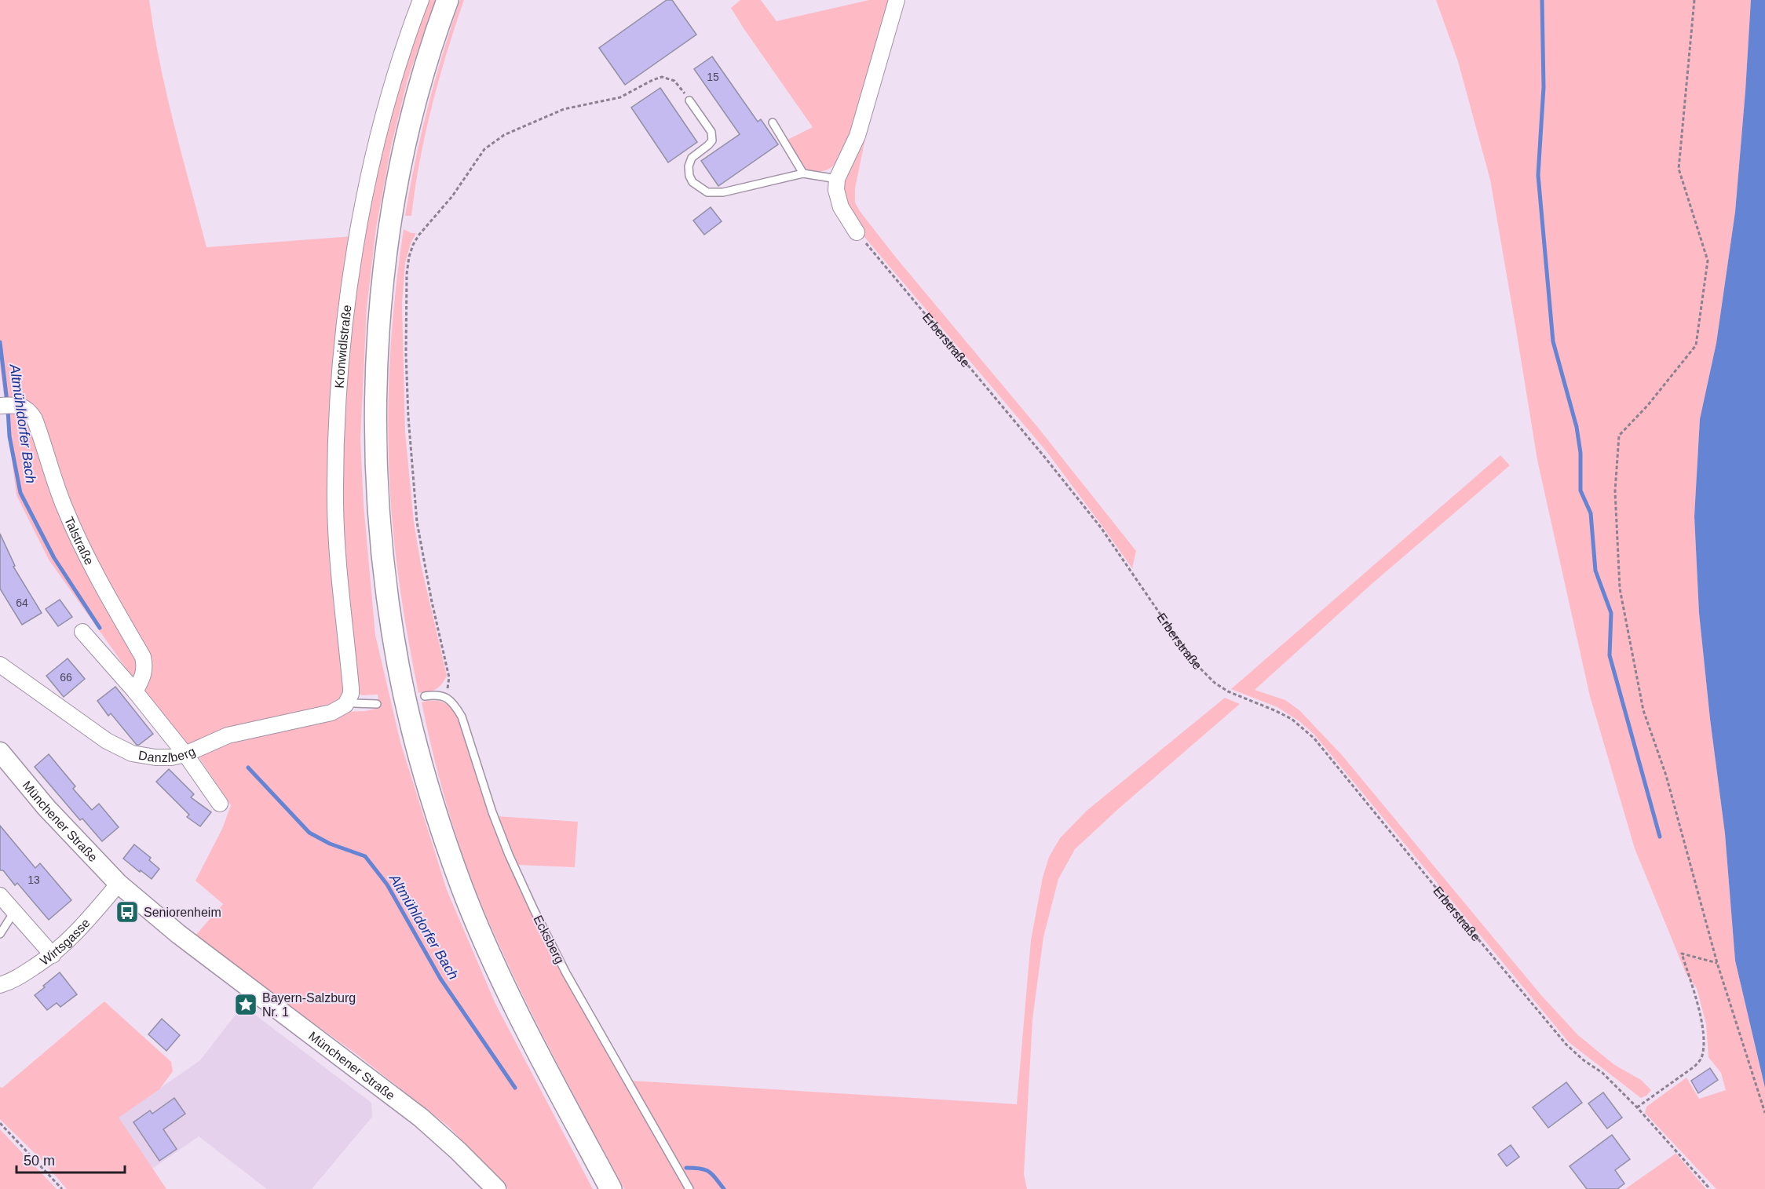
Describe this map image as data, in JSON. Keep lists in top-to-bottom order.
{
  "streets": {
    "street": [
      "Kronwidlstraße",
      "Talstraße",
      "Danzlberg",
      "Münchener Straße",
      "Wirtsgasse"
    ],
    "lane": ["Ecksberg"],
    "path": ["Erberstraße"]
  },
  "crossings": [
    ["Kronwidlstraße", "Danzlberg"],
    ["Münchener Straße", "Wirtsgasse"]
  ],
  "water": ["Altmühldorfer Bach"],
  "places": {
    "bus stop": ["Seniorenheim"],
    "place": ["Bayern-Salzburg Nr. 1"]
  },
  "house_numbers": [
    "15",
    "64",
    "66",
    "13"
  ],
  "scale_bar": "50 m"
}
